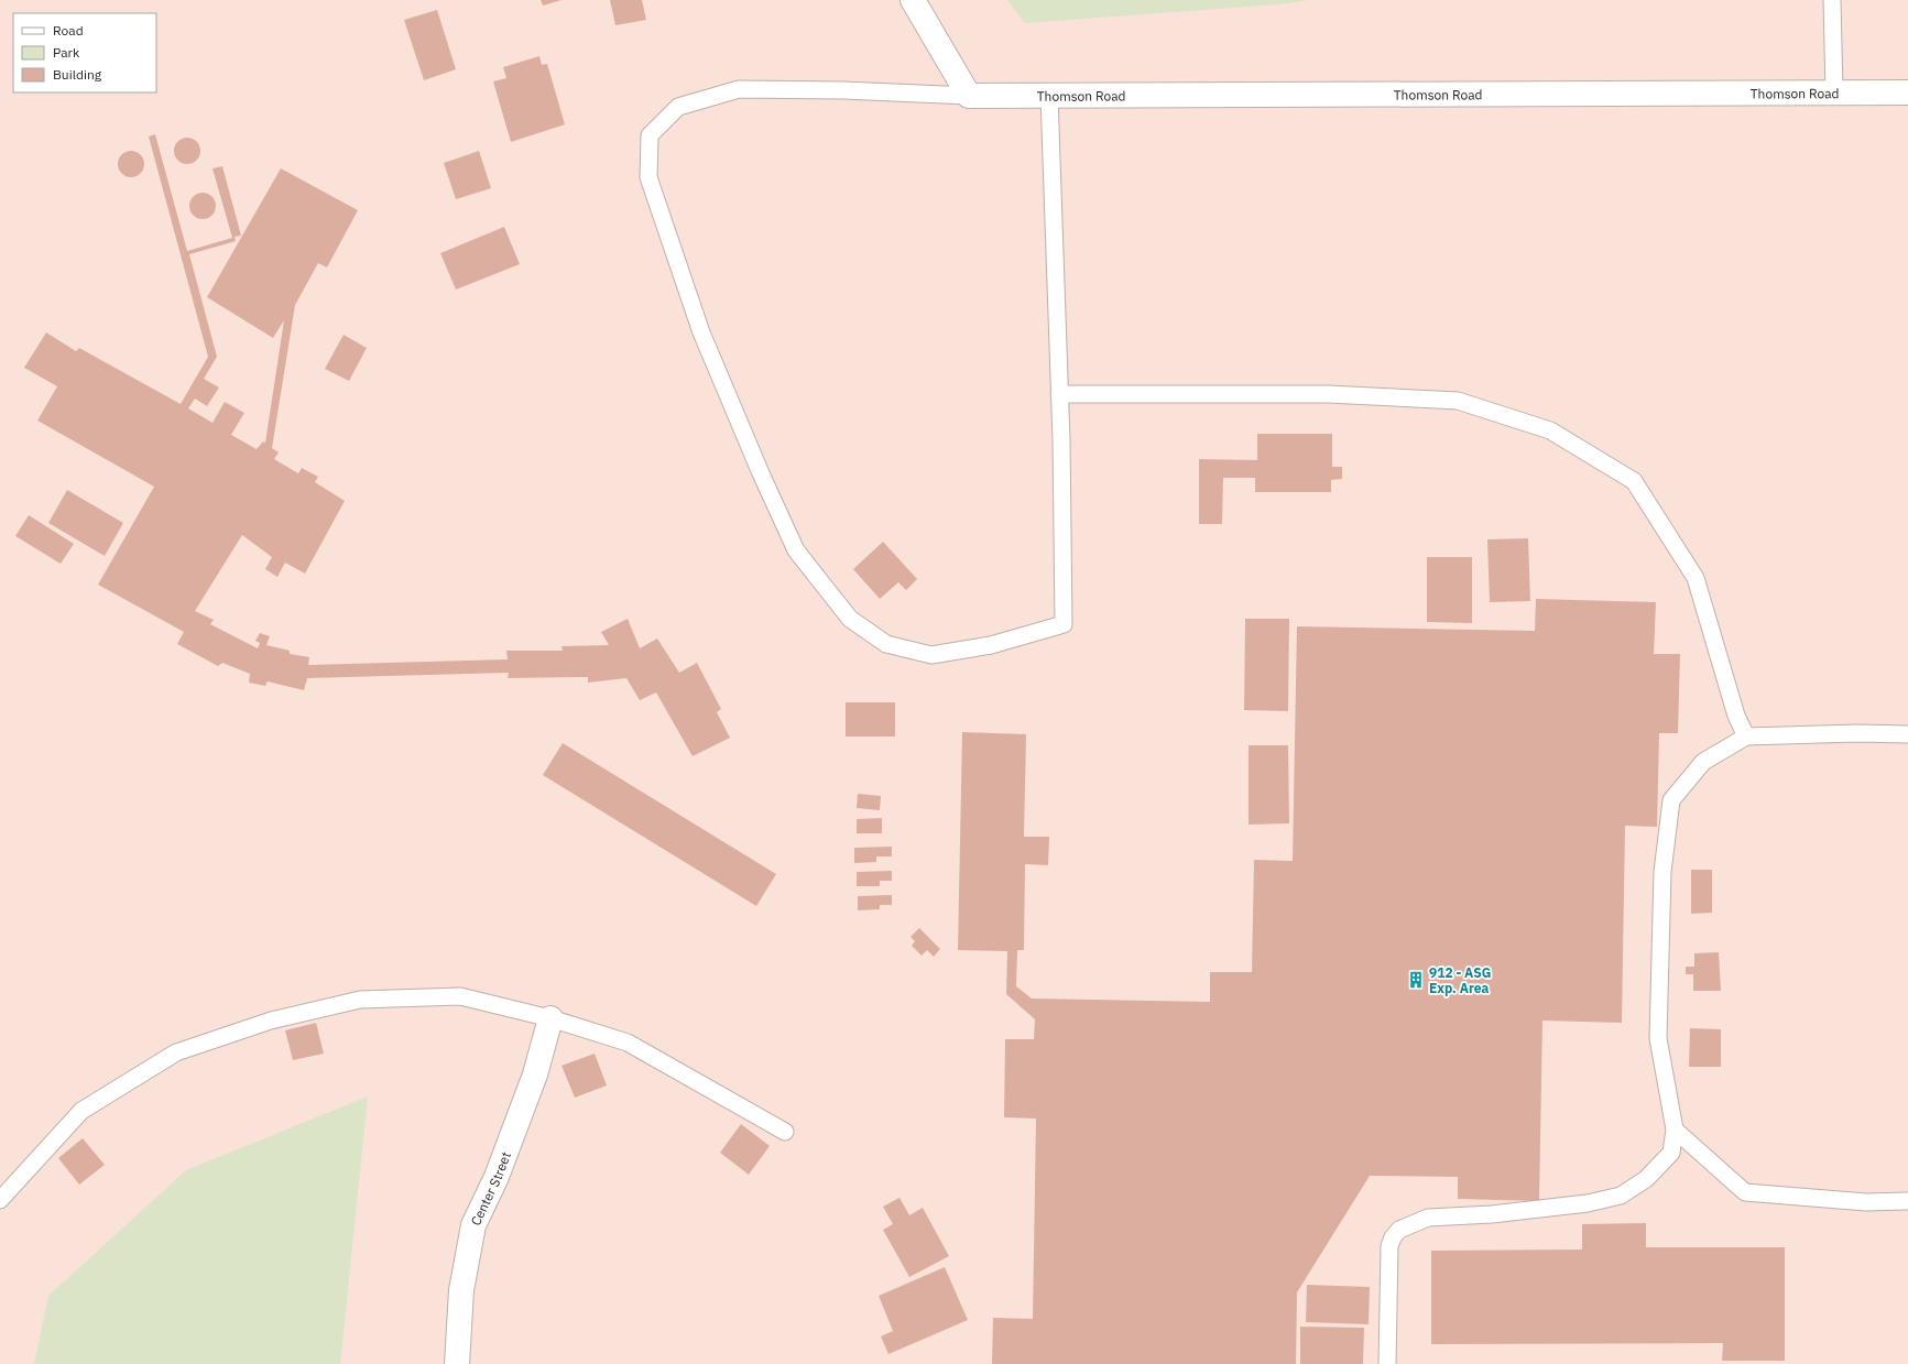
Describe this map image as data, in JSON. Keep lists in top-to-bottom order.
{
  "streets": {
    "street": ["Thomson Road", "Center Street"]
  },
  "places": {
    "building": ["912 - ASG Exp. Area"]
  },
  "legend": ["Road", "Park", "Building"]
}
